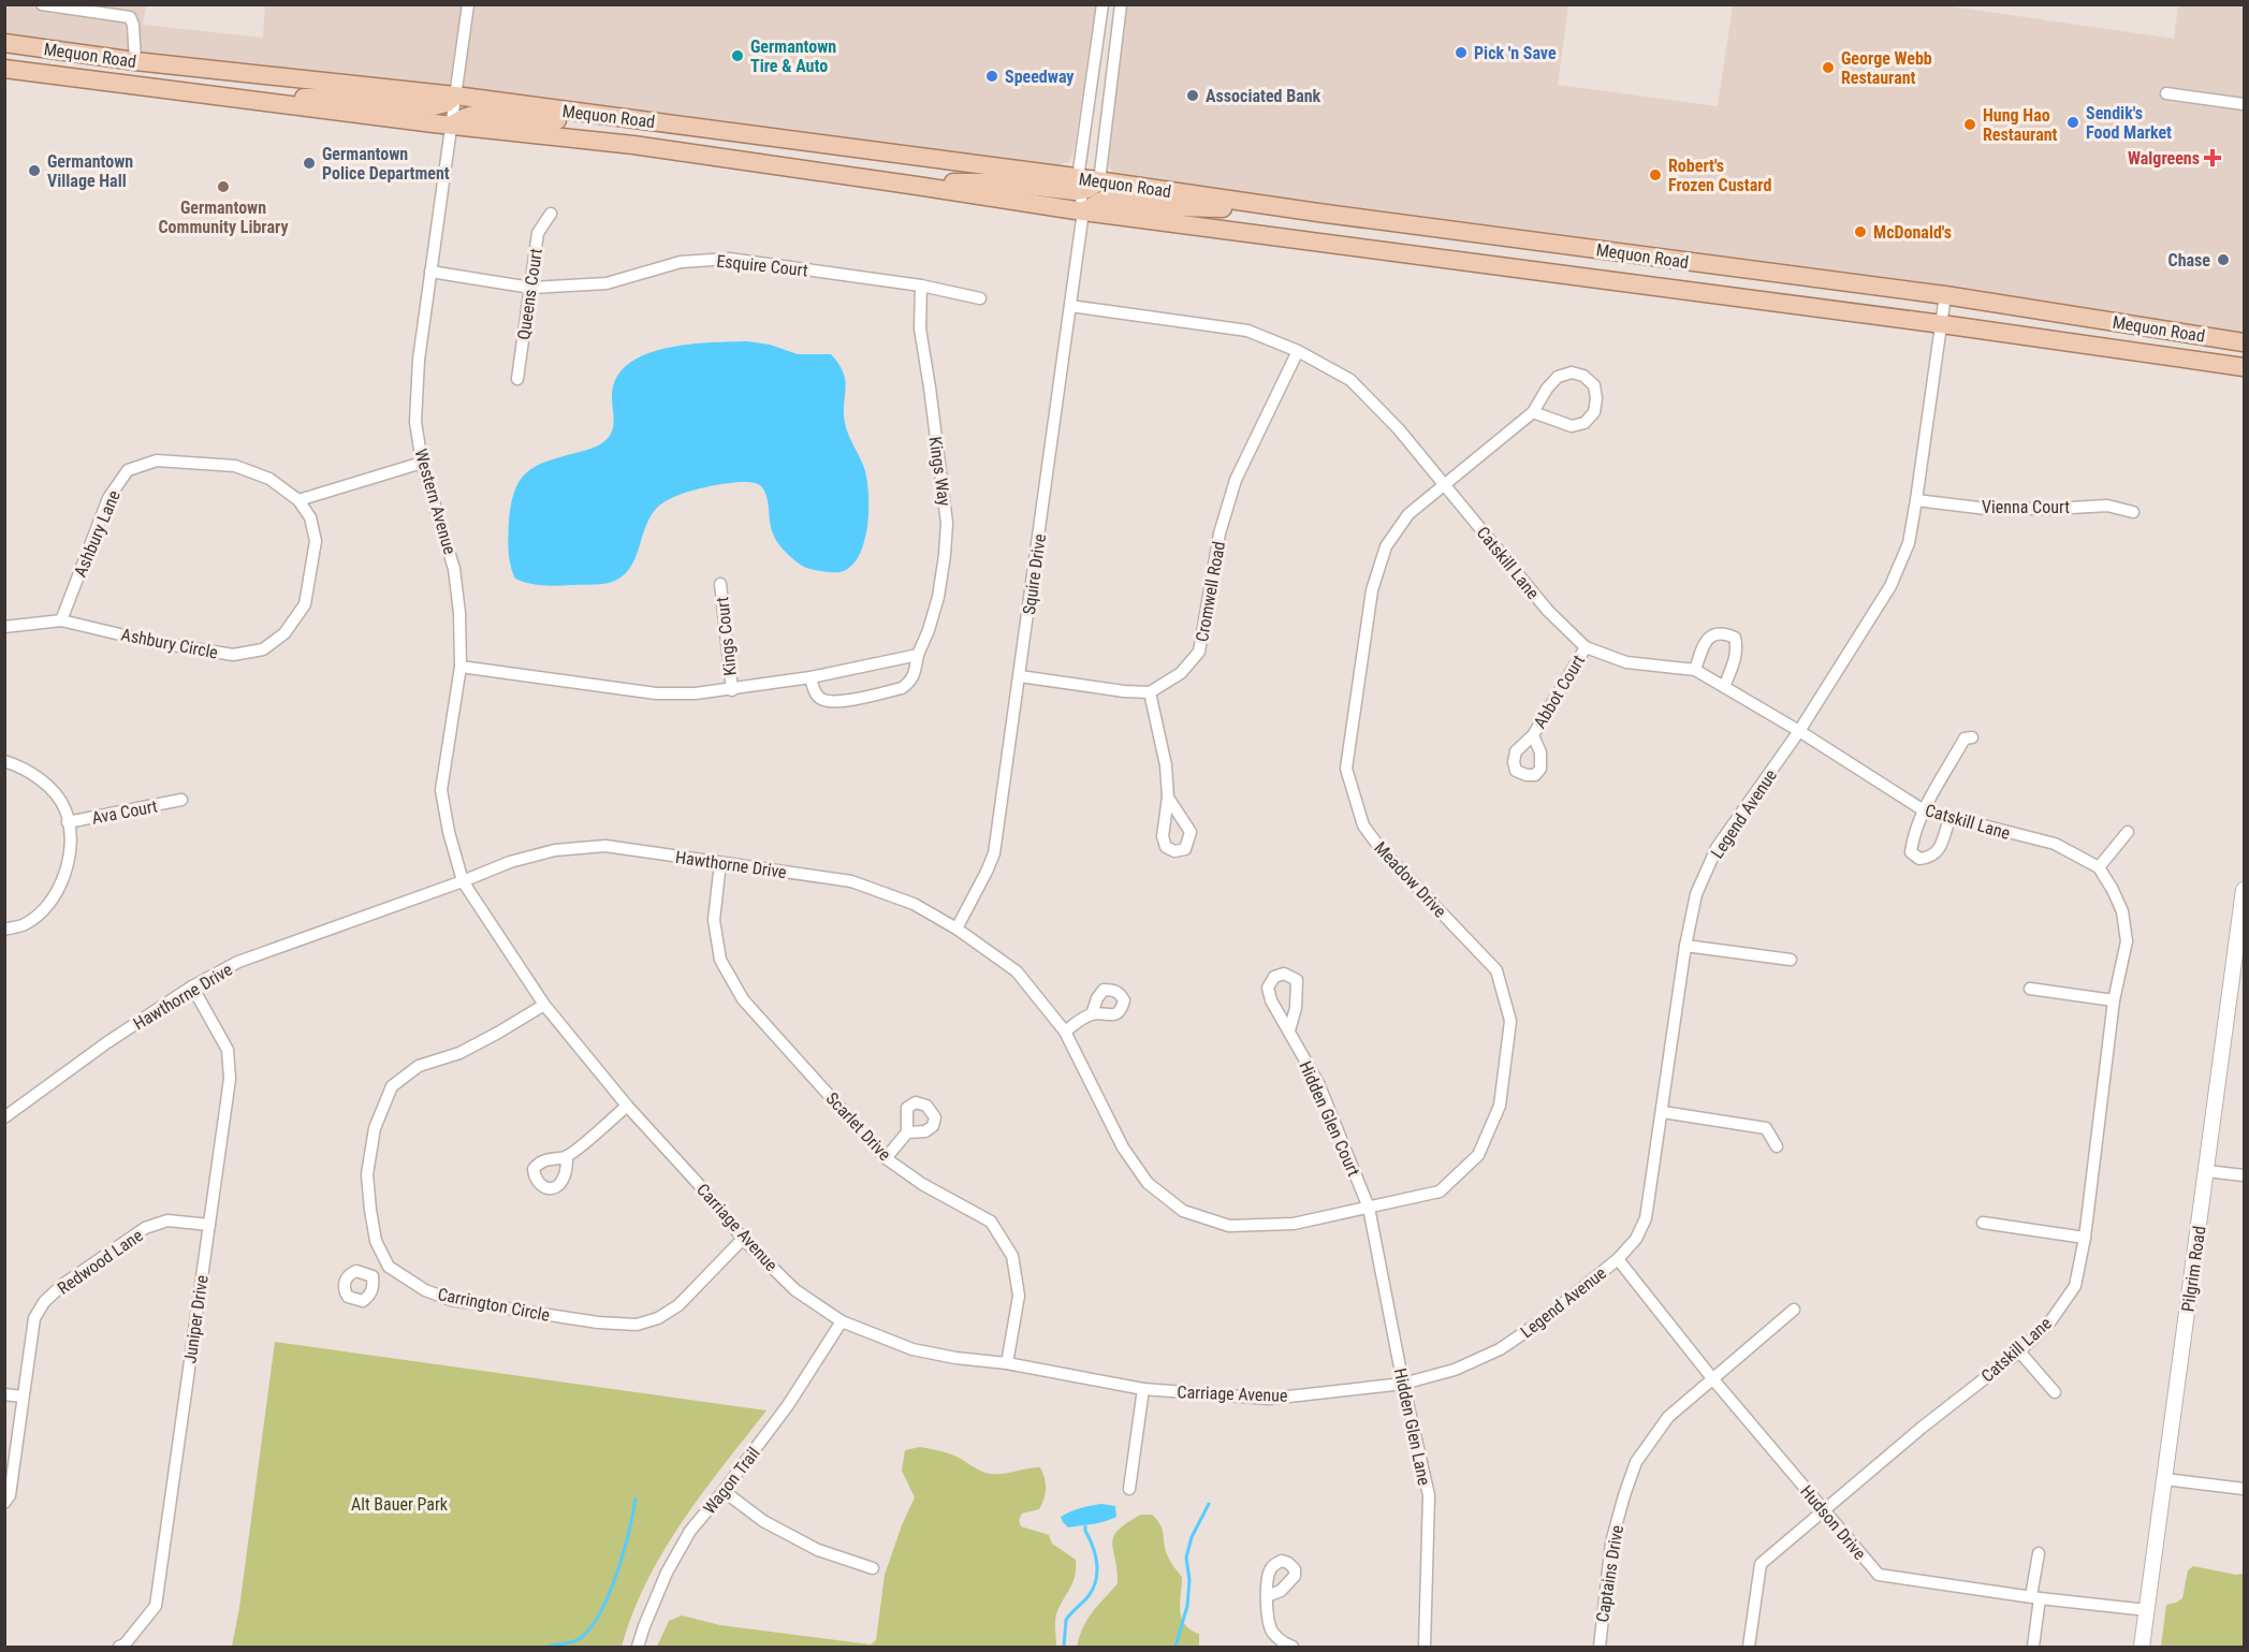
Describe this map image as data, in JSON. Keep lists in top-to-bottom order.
{
  "streets": {
    "main road": ["Mequon Road"],
    "street": [
      "Esquire Court",
      "Queens Court",
      "Kings Way",
      "Western Avenue",
      "Vienna Court",
      "Ashbury Lane",
      "Catskill Lane",
      "Squire Drive",
      "Cromwell Road",
      "Kings Court",
      "Ashbury Circle",
      "Abbot Court",
      "Ava Court",
      "Legend Avenue",
      "Hawthorne Drive",
      "Meadow Drive",
      "Hidden Glen Court",
      "Scarlet Drive",
      "Carriage Avenue",
      "Redwood Lane",
      "Pilgrim Road",
      "Carrington Circle",
      "Juniper Drive",
      "Hidden Glen Lane",
      "Wagon Trail",
      "Hudson Drive",
      "Captains Drive"
    ]
  },
  "crossings": [
    ["Mequon Road", "Western Avenue"],
    ["Mequon Road", "Squire Drive"],
    ["Mequon Road", "Legend Avenue"],
    ["Esquire Court", "Queens Court"],
    ["Esquire Court", "Kings Way"],
    ["Esquire Court", "Western Avenue"],
    ["Western Avenue", "Hawthorne Drive"],
    ["Western Avenue", "Carriage Avenue"],
    ["Vienna Court", "Legend Avenue"],
    ["Ashbury Lane", "Ashbury Circle"],
    ["Catskill Lane", "Squire Drive"],
    ["Catskill Lane", "Cromwell Road"],
    ["Catskill Lane", "Abbot Court"],
    ["Catskill Lane", "Legend Avenue"],
    ["Catskill Lane", "Meadow Drive"],
    ["Catskill Lane", "Hudson Drive"],
    ["Squire Drive", "Hawthorne Drive"],
    ["Legend Avenue", "Carriage Avenue"],
    ["Legend Avenue", "Hidden Glen Lane"],
    ["Legend Avenue", "Hudson Drive"],
    ["Hawthorne Drive", "Meadow Drive"],
    ["Hawthorne Drive", "Hidden Glen Court"],
    ["Hawthorne Drive", "Scarlet Drive"],
    ["Hawthorne Drive", "Carriage Avenue"],
    ["Hawthorne Drive", "Juniper Drive"],
    ["Hawthorne Drive", "Hidden Glen Lane"],
    ["Meadow Drive", "Hidden Glen Court"],
    ["Meadow Drive", "Hidden Glen Lane"],
    ["Hidden Glen Court", "Hidden Glen Lane"],
    ["Scarlet Drive", "Carriage Avenue"],
    ["Carriage Avenue", "Carrington Circle"],
    ["Carriage Avenue", "Hidden Glen Lane"],
    ["Carriage Avenue", "Wagon Trail"],
    ["Redwood Lane", "Juniper Drive"],
    ["Pilgrim Road", "Hudson Drive"],
    ["Hudson Drive", "Captains Drive"]
  ],
  "parks": ["Alt Bauer Park"],
  "places": {
    "other": [
      "Pick 'n Save",
      "Germantown Tire & Auto",
      "George Webb Restaurant",
      "Speedway",
      "Associated Bank",
      "Sendik's Food Market",
      "Hung Hao Restaurant",
      "Germantown Police Department",
      "Germantown Village Hall",
      "Robert's Frozen Custard",
      "Germantown Community Library",
      "McDonald's",
      "Chase"
    ],
    "health": ["Walgreens"]
  }
}
